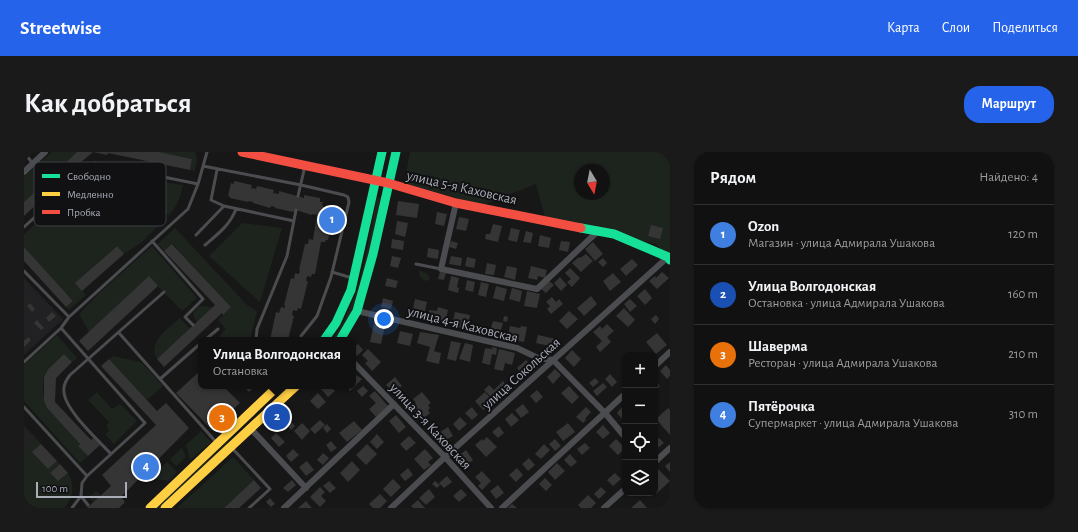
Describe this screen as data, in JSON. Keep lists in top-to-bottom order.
{
  "streets": {
    "main road": ["улица 5-я Каховская"],
    "street": ["улица 4-я Каховская", "улица Сокольская", "улица 3-я Каховская"]
  },
  "crossings": [
    ["улица 5-я Каховская", "улица Сокольская"],
    ["улица 4-я Каховская", "улица Сокольская"],
    ["улица Сокольская", "улица 3-я Каховская"]
  ],
  "legend": ["Свободно", "Медленно", "Пробка"],
  "scale_bar": "100 m",
  "north": "bottom",
  "page": {
    "header": "Streetwise",
    "nav": ["Карта", "Слои", "Поделиться"],
    "buttons": "Маршрут",
    "title": "Как добраться",
    "heading": ["Рядом", "Найдено: 4"],
    "list": [
      {
        "mark": "1",
        "name": "Ozon",
        "note": "Магазин · улица Адмирала Ушакова",
        "value": "120 m"
      },
      {
        "mark": "2",
        "name": "Улица Волгодонская",
        "note": "Остановка · улица Адмирала Ушакова",
        "value": "160 m"
      },
      {
        "mark": "3",
        "name": "Шаверма",
        "note": "Ресторан · улица Адмирала Ушакова",
        "value": "210 m"
      },
      {
        "mark": "4",
        "name": "Пятёрочка",
        "note": "Супермаркет · улица Адмирала Ушакова",
        "value": "310 m"
      }
    ],
    "pins": [
      "1",
      "2",
      "3",
      "4"
    ],
    "popup": ["Улица Волгодонская", "Остановка"],
    "map_buttons": ["+", "−"],
    "scale": "100 m"
  }
}
